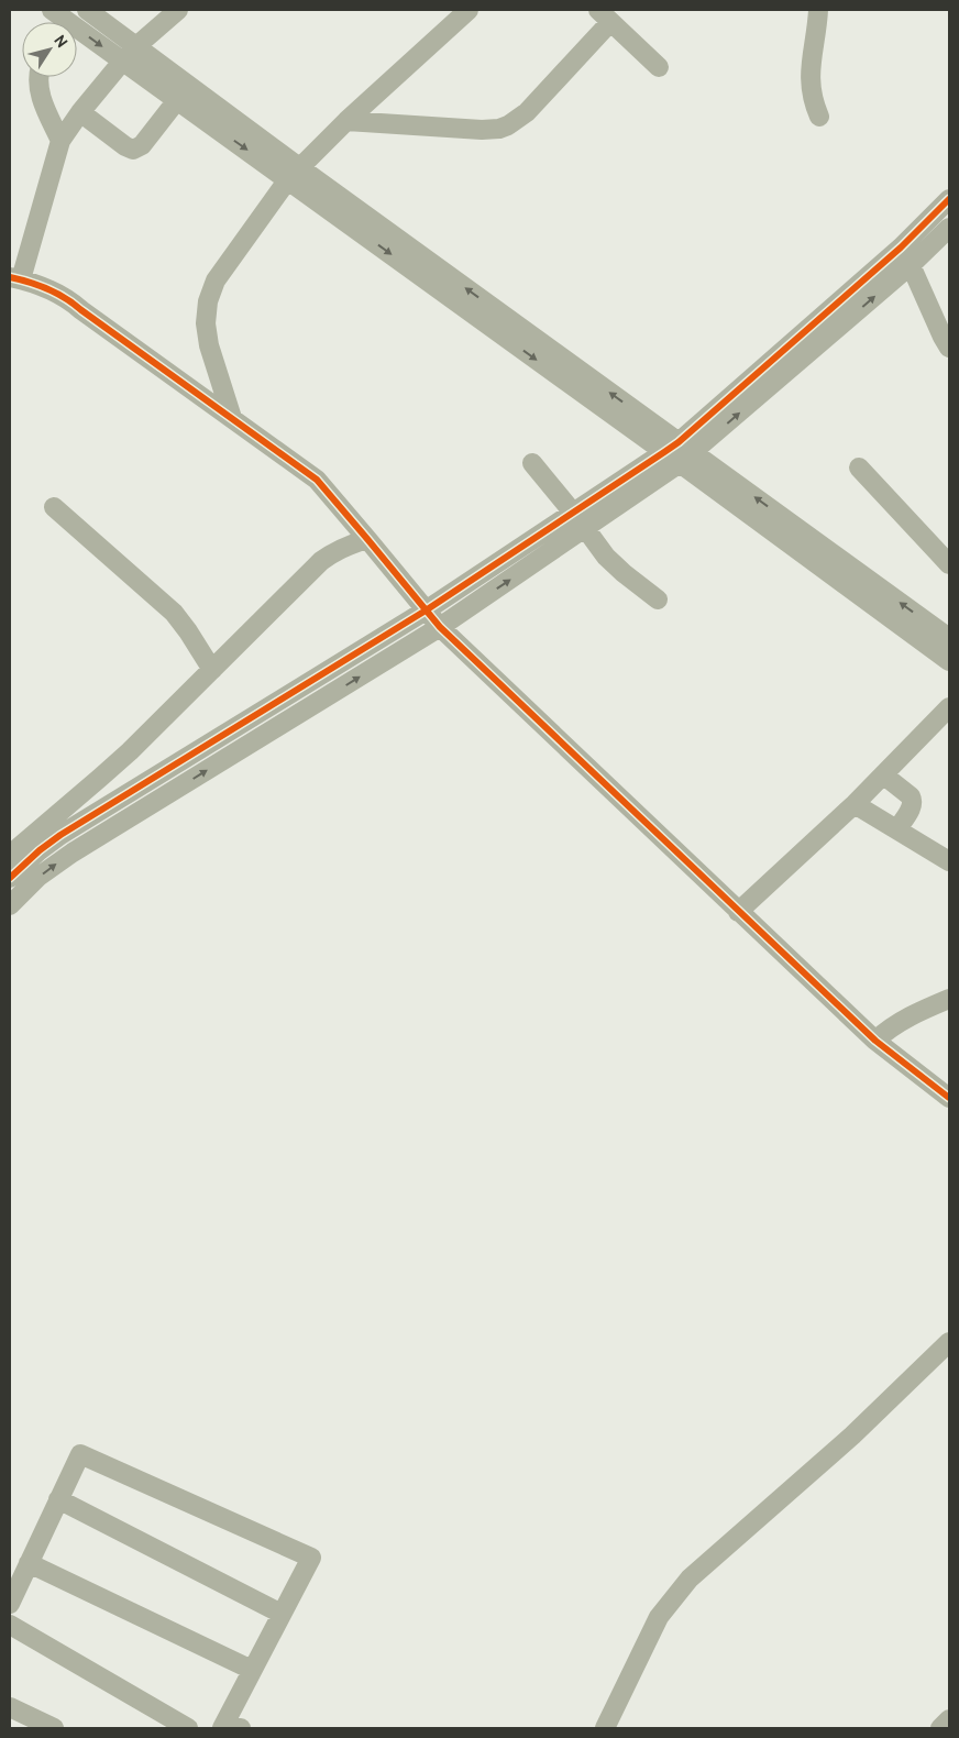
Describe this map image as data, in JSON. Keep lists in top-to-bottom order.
{
  "north": "top right"
}
